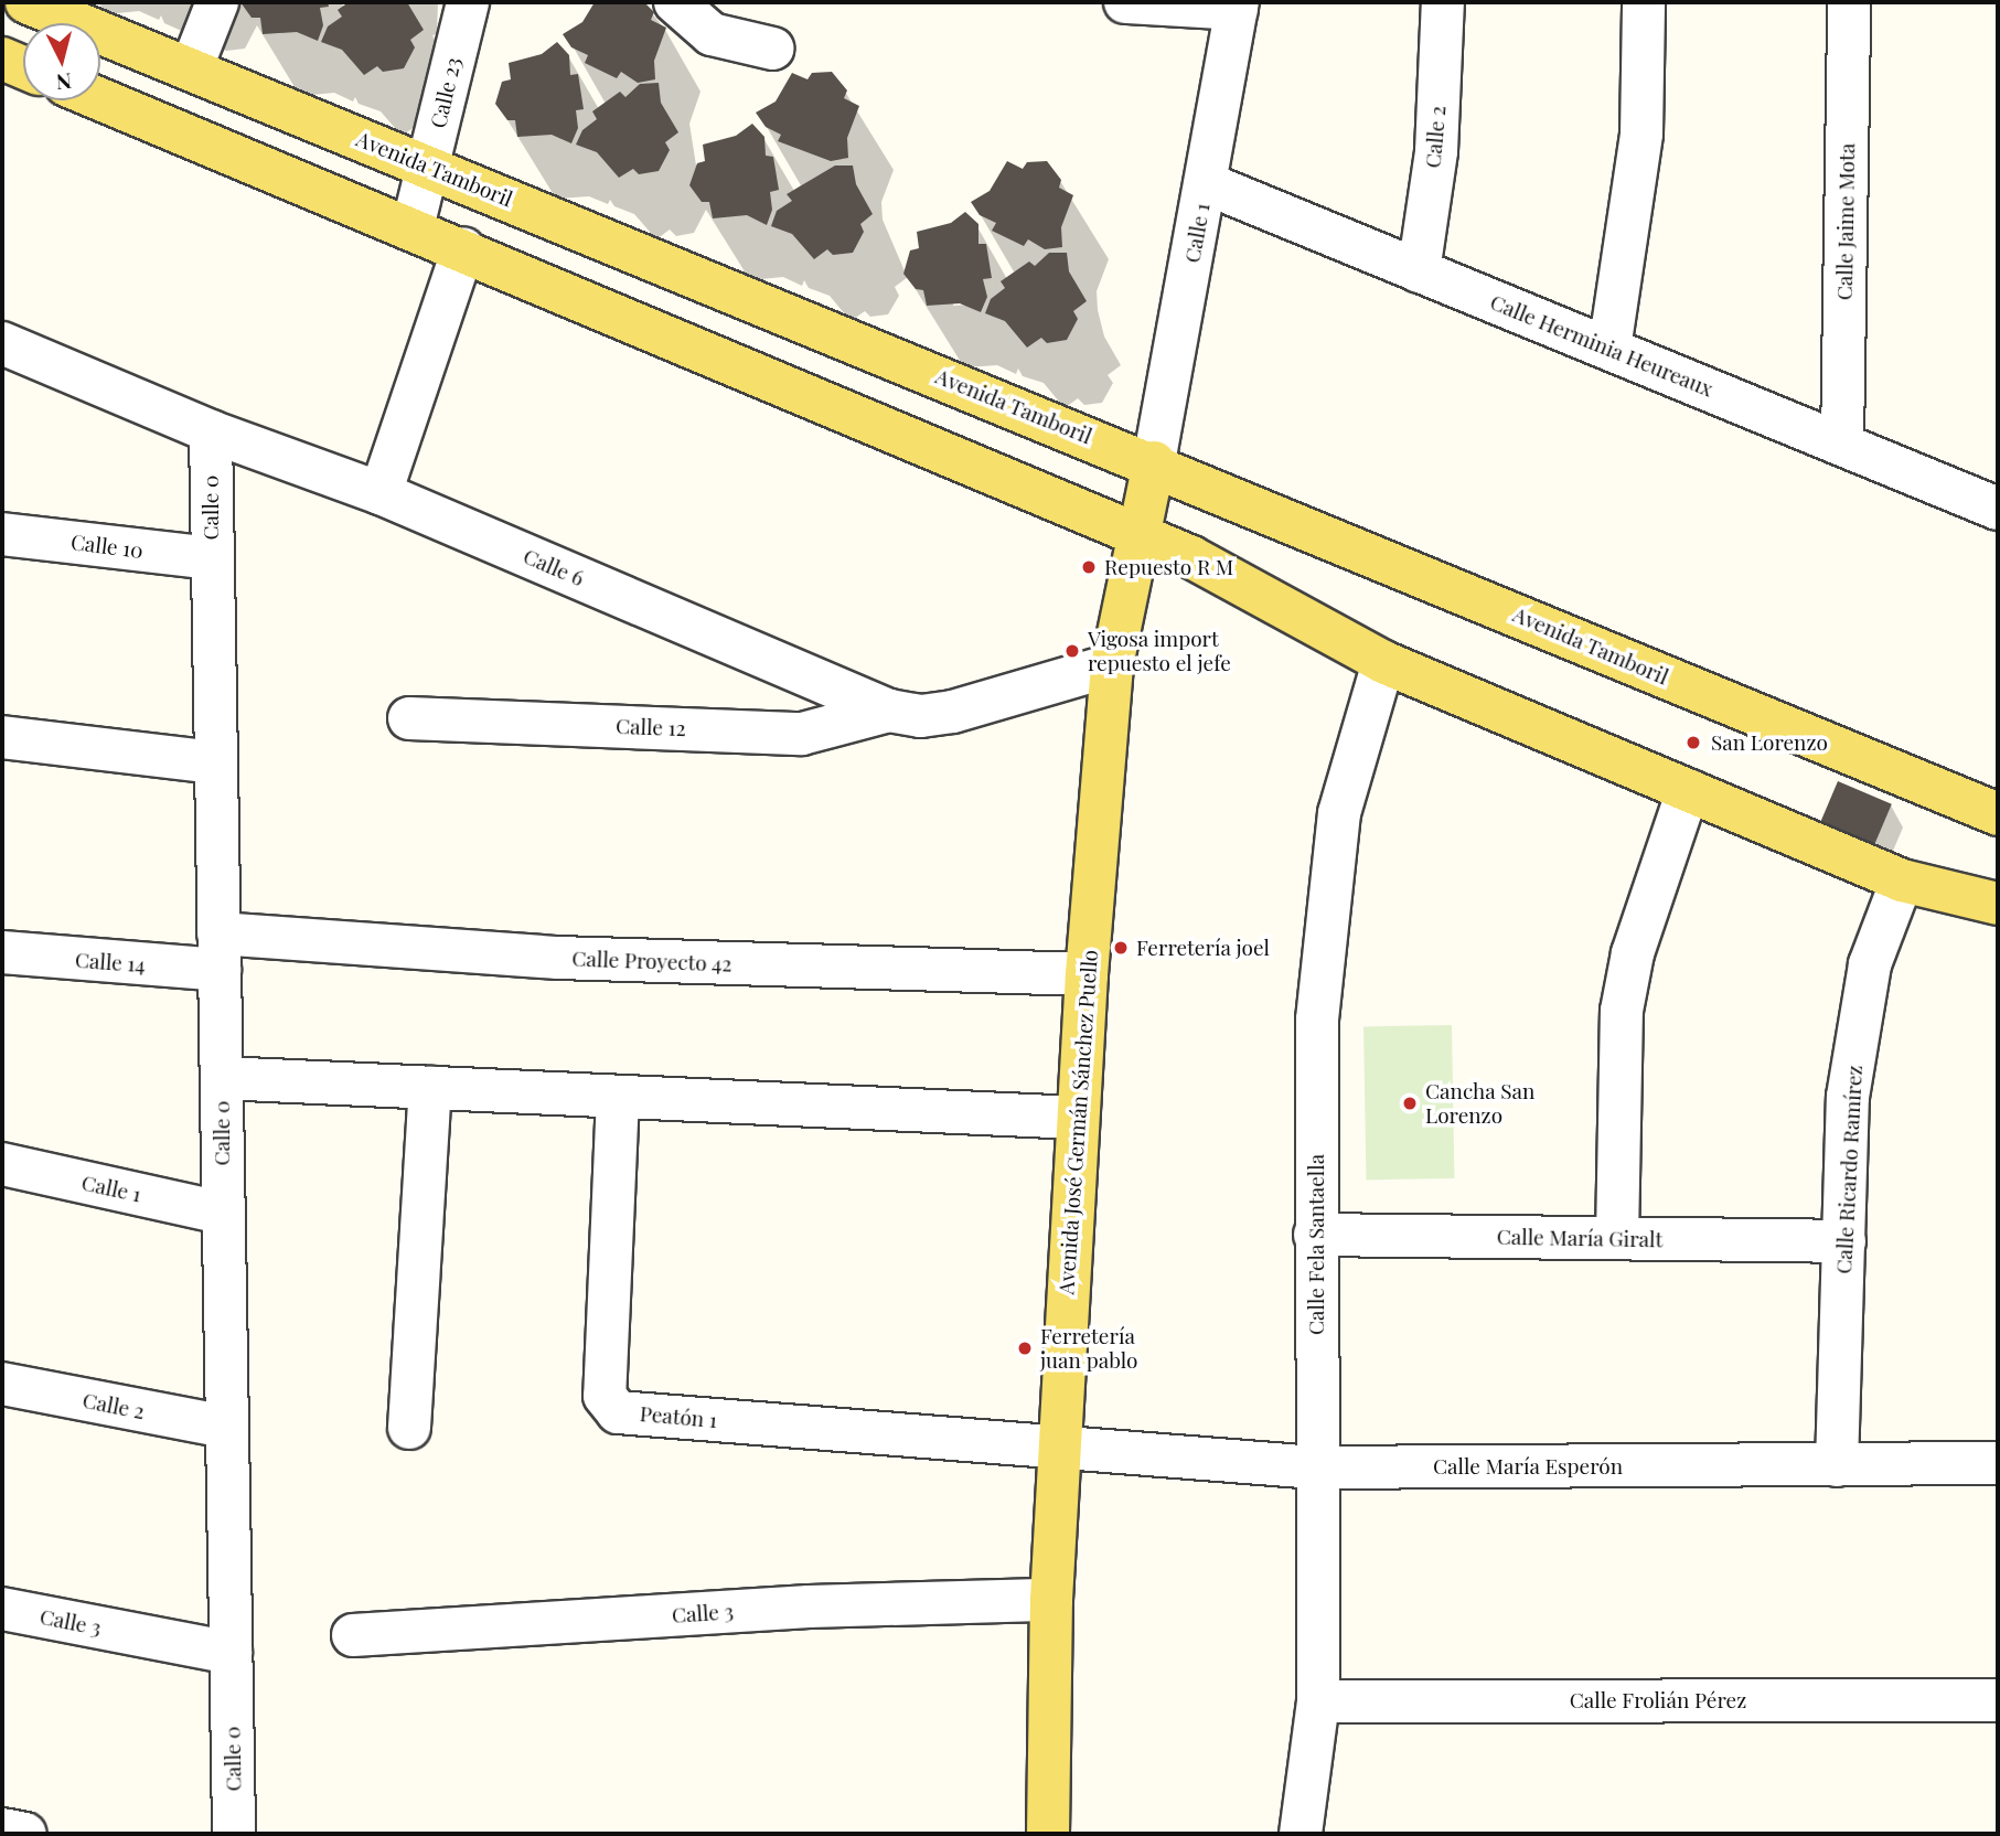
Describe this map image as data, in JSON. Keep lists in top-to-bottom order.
{
  "streets": {
    "main road": ["Avenida Tamboril", "Avenida José Germán Sánchez Puello"],
    "street": [
      "Calle 23",
      "Calle 2",
      "Calle Jaime Mota",
      "Calle 1",
      "Calle Herminia Heureaux",
      "Calle 0",
      "Calle 10",
      "Calle 6",
      "Calle 12",
      "Calle Proyecto 42",
      "Calle 14",
      "Calle Ricardo Ramírez",
      "Calle María Giralt",
      "Calle Fela Santaella",
      "Peatón 1",
      "Calle María Esperón",
      "Calle 3",
      "Calle Frolián Pérez"
    ]
  },
  "crossings": [
    ["Calle 23", "Avenida Tamboril"],
    ["Calle 2", "Calle Herminia Heureaux"],
    ["Calle 2", "Calle 0"],
    ["Avenida Tamboril", "Calle 1"],
    ["Avenida Tamboril", "Avenida José Germán Sánchez Puello"],
    ["Calle Jaime Mota", "Calle Herminia Heureaux"],
    ["Calle 1", "Calle Herminia Heureaux"],
    ["Calle 1", "Calle 0"],
    ["Calle 1", "Avenida José Germán Sánchez Puello"],
    ["Calle 0", "Calle 10"],
    ["Calle 0", "Calle 6"],
    ["Calle 0", "Calle Proyecto 42"],
    ["Calle 0", "Calle 14"],
    ["Calle 0", "Calle 3"],
    ["Calle 6", "Calle 12"],
    ["Calle 6", "Avenida José Germán Sánchez Puello"],
    ["Calle Proyecto 42", "Calle 14"],
    ["Calle Proyecto 42", "Avenida José Germán Sánchez Puello"],
    ["Avenida José Germán Sánchez Puello", "Peatón 1"],
    ["Avenida José Germán Sánchez Puello", "Calle María Esperón"],
    ["Avenida José Germán Sánchez Puello", "Calle 3"],
    ["Calle Ricardo Ramírez", "Calle María Giralt"],
    ["Calle Ricardo Ramírez", "Calle María Esperón"],
    ["Calle María Giralt", "Calle Fela Santaella"],
    ["Calle Fela Santaella", "Calle María Esperón"],
    ["Calle Fela Santaella", "Calle Frolián Pérez"],
    ["Peatón 1", "Calle María Esperón"]
  ],
  "places": [
    "Repuesto R M",
    "Vigosa import repuesto el jefe",
    "San Lorenzo",
    "Ferretería joel",
    "Cancha San Lorenzo",
    "Ferretería juan pablo"
  ],
  "north": "bottom"
}
